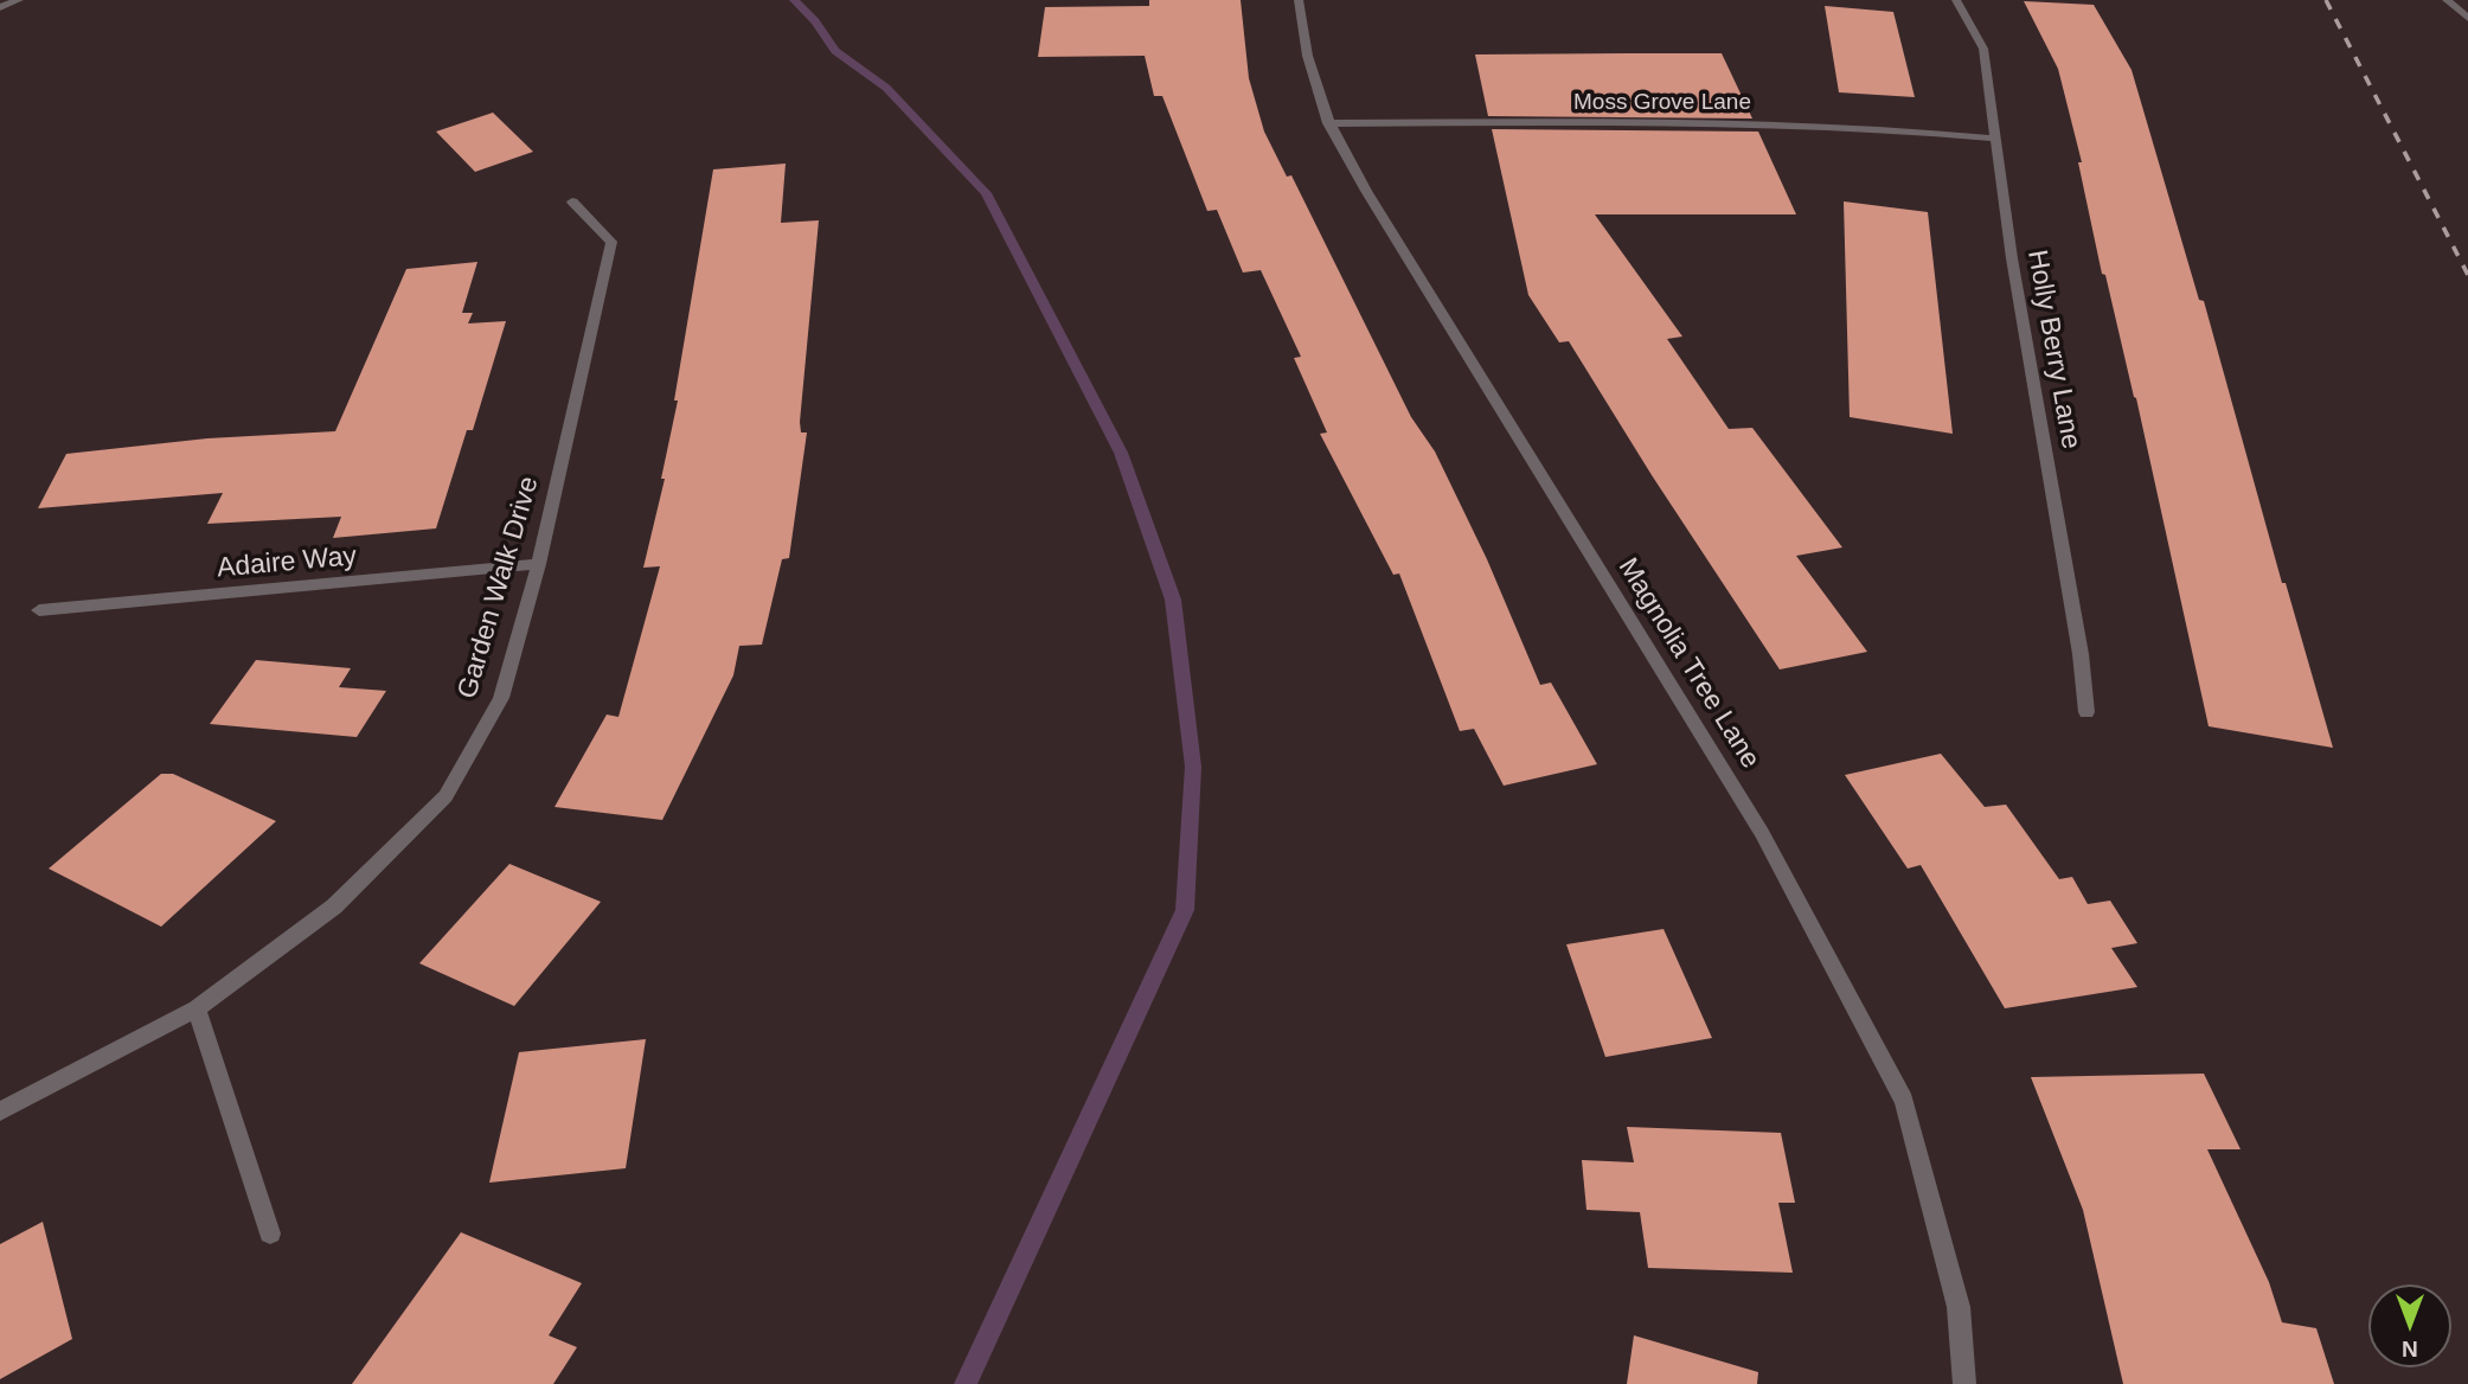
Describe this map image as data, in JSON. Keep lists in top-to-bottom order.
{
  "streets": {
    "street": [
      "Moss Grove Lane",
      "Holly Berry Lane",
      "Adaire Way",
      "Garden Walk Drive",
      "Magnolia Tree Lane"
    ]
  },
  "crossings": [
    ["Moss Grove Lane", "Holly Berry Lane"],
    ["Moss Grove Lane", "Magnolia Tree Lane"],
    ["Adaire Way", "Garden Walk Drive"]
  ],
  "north": "bottom"
}
